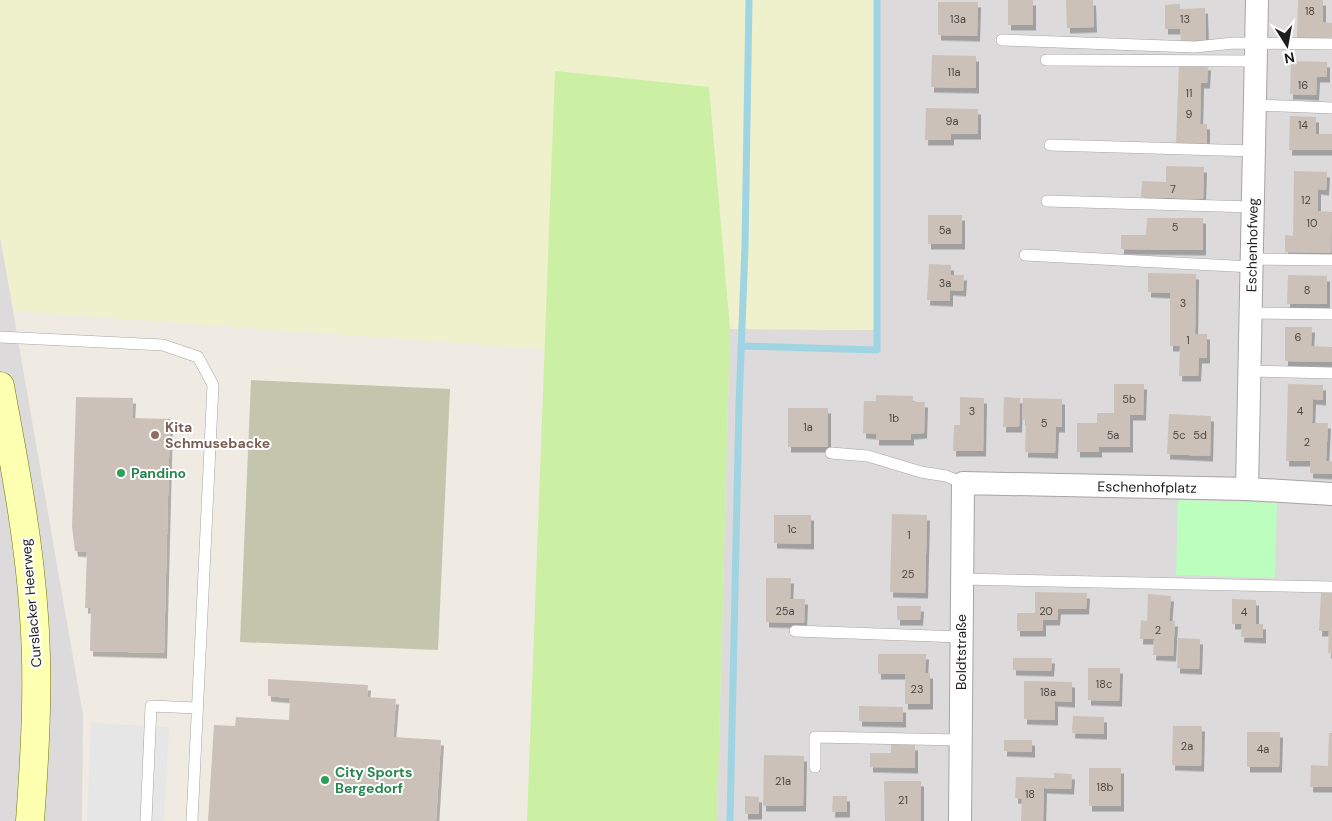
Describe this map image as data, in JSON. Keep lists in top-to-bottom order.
{
  "streets": {
    "main road": ["Curslacker Heerweg"],
    "street": ["Eschenhofweg", "Eschenhofplatz", "Boldtstraße"]
  },
  "crossings": [
    ["Eschenhofweg", "Eschenhofplatz"],
    ["Eschenhofplatz", "Boldtstraße"]
  ],
  "places": ["Kita Schmusebacke", "Pandino", "City Sports Bergedorf"],
  "house_numbers": [
    "18",
    "13a",
    "13",
    "11a",
    "16",
    "11",
    "9",
    "9a",
    "14",
    "7",
    "12",
    "10",
    "5",
    "5a",
    "3a",
    "8",
    "3",
    "6",
    "1",
    "5b",
    "3",
    "4",
    "1b",
    "5",
    "1a",
    "5a",
    "5c",
    "5d",
    "2",
    "1c",
    "1",
    "25",
    "25a",
    "20",
    "4",
    "2",
    "18c",
    "23",
    "18a",
    "2a",
    "4a",
    "21a",
    "18b",
    "18",
    "21"
  ],
  "north": "bottom"
}
